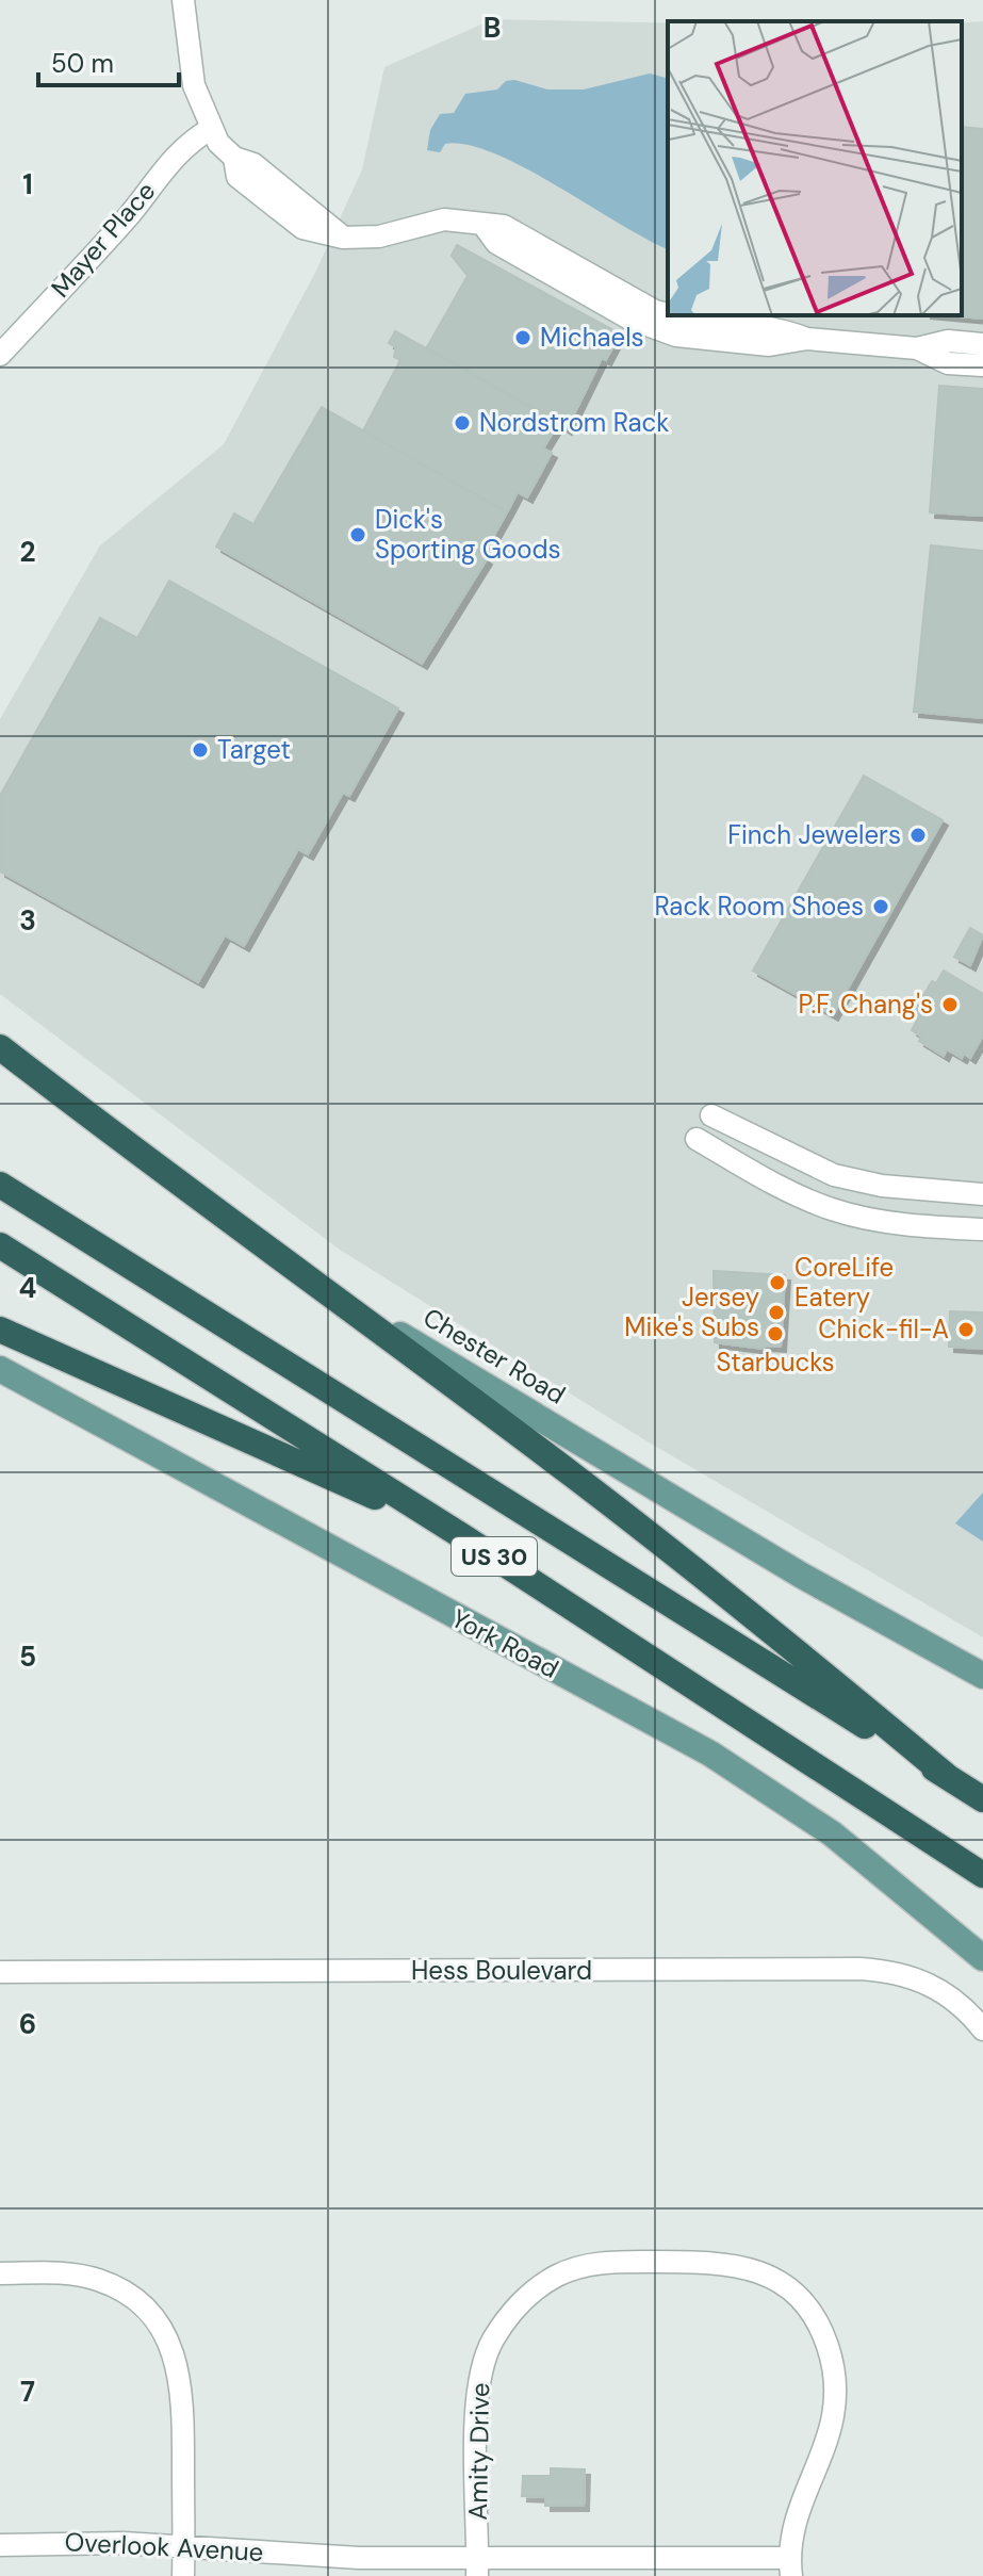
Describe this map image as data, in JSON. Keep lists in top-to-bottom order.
{
  "streets": {
    "highway": ["Chester Road", "US 30"],
    "main road": ["York Road"],
    "street": [
      "Mayer Place",
      "Hess Boulevard",
      "Amity Drive",
      "Overlook Avenue"
    ]
  },
  "crossings": [
    ["Amity Drive", "Overlook Avenue"]
  ],
  "places": [
    "Michaels",
    "Nordstrom Rack",
    "Dick's Sporting Goods",
    "Target",
    "Finch Jewelers",
    "Rack Room Shoes",
    "P.F. Chang's",
    "CoreLife Eatery",
    "Jersey Mike's Subs",
    "Chick-fil-A",
    "Starbucks"
  ],
  "scale_bar": "50 m",
  "grid": {
    "columns": ["B"],
    "rows": [
      "1",
      "2",
      "3",
      "4",
      "5",
      "6",
      "7"
    ]
  }
}
